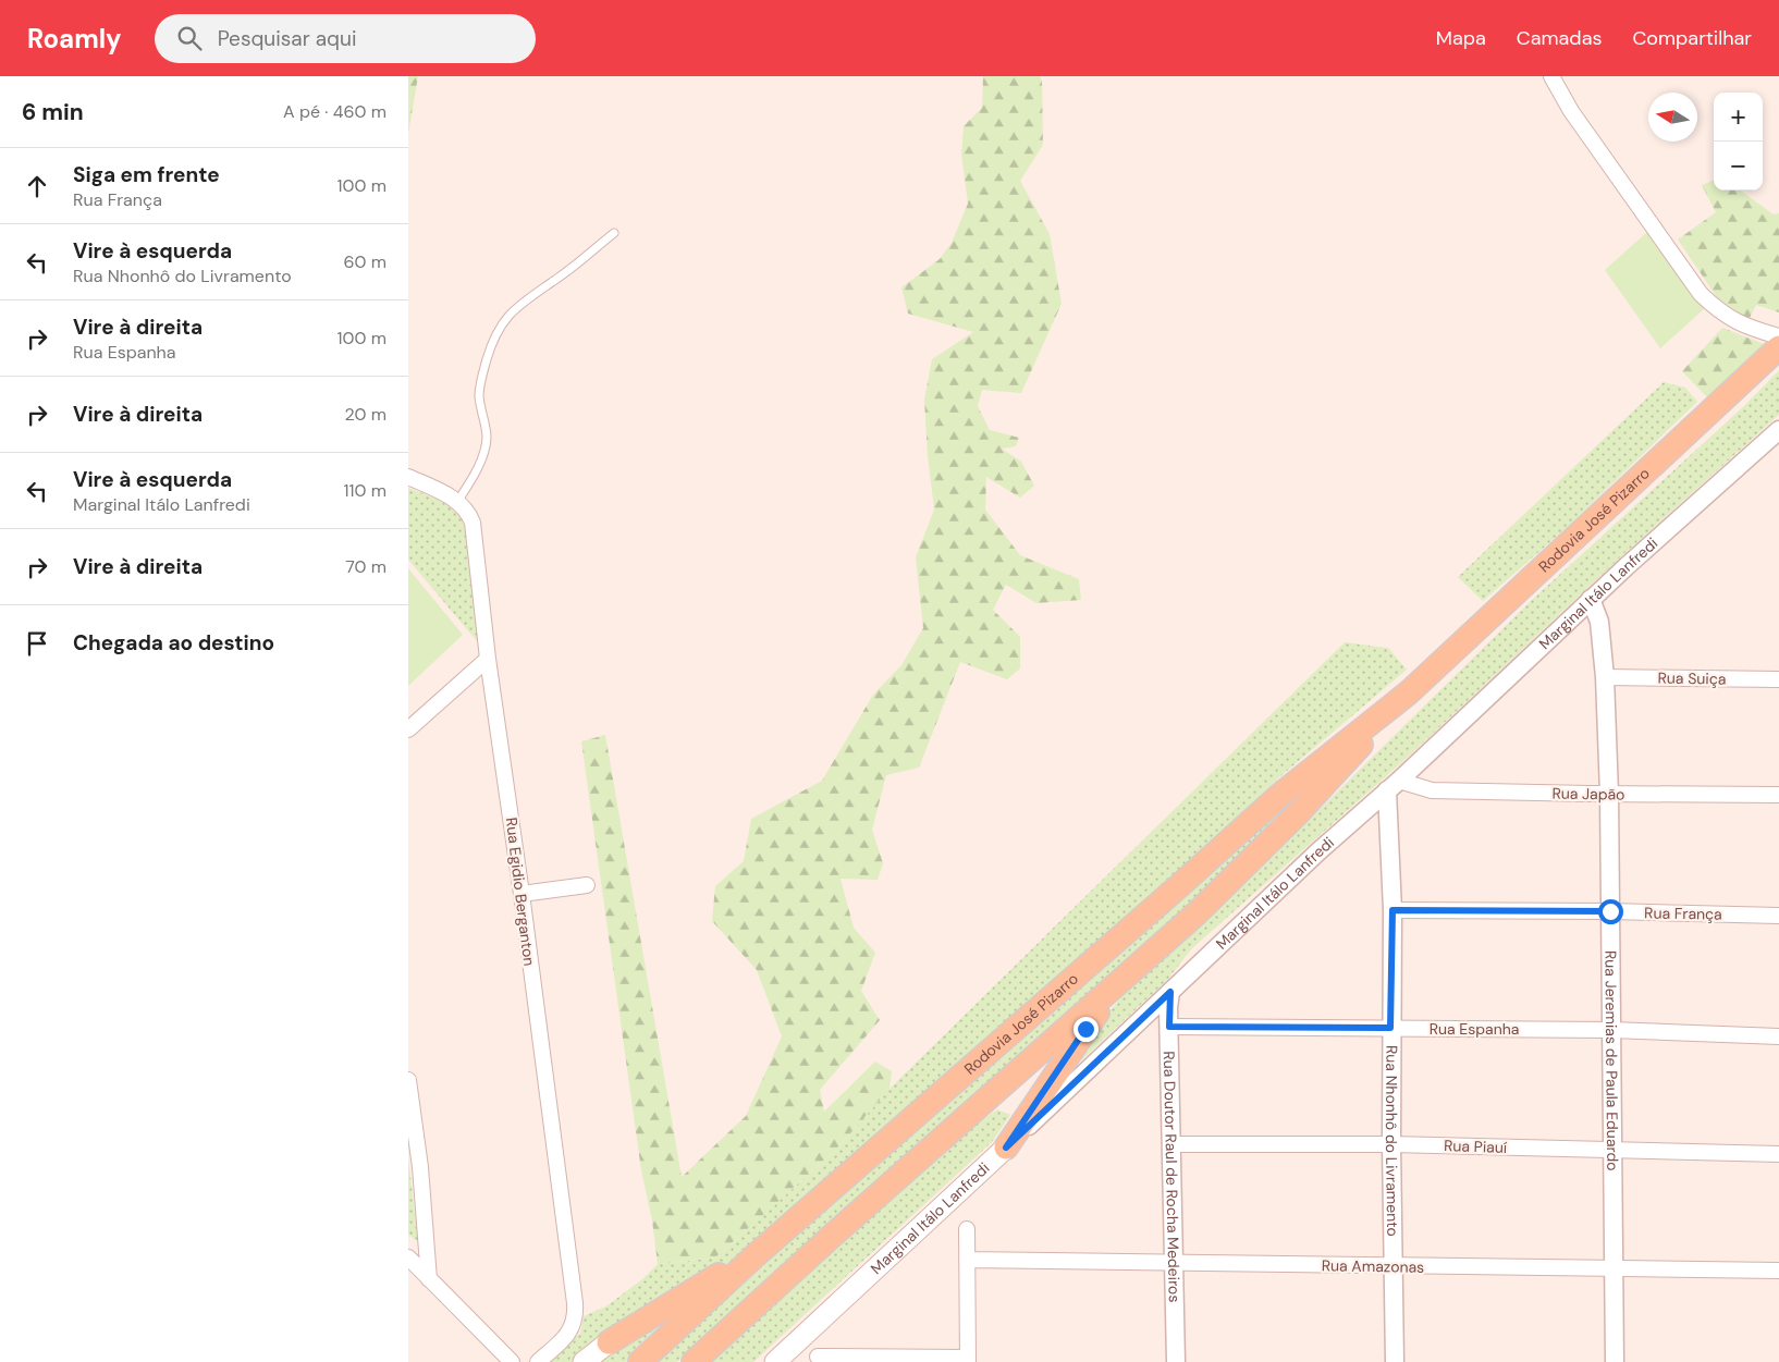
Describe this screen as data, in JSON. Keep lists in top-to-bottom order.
{
  "streets": {
    "main road": ["Rodovia José Pizarro", "Marginal Itálo Lanfredi"],
    "street": [
      "Rua Suiça",
      "Rua Japão",
      "Rua Egidio Berganton",
      "Rua França",
      "Rua Espanha",
      "Rua Jeremias de Paula Eduardo",
      "Rua Nhonhô do Livramento",
      "Rua Piauí",
      "Rua Doutor Raul de Rocha Medeiros",
      "Rua Amazonas"
    ]
  },
  "crossings": [
    ["Marginal Itálo Lanfredi", "Rua Japão"],
    ["Marginal Itálo Lanfredi", "Rua Jeremias de Paula Eduardo"],
    ["Marginal Itálo Lanfredi", "Rua Nhonhô do Livramento"],
    ["Marginal Itálo Lanfredi", "Rua Doutor Raul de Rocha Medeiros"],
    ["Rua Suiça", "Rua Jeremias de Paula Eduardo"],
    ["Rua Japão", "Rua Jeremias de Paula Eduardo"],
    ["Rua Japão", "Rua Nhonhô do Livramento"],
    ["Rua França", "Rua Jeremias de Paula Eduardo"],
    ["Rua França", "Rua Nhonhô do Livramento"],
    ["Rua Espanha", "Rua Jeremias de Paula Eduardo"],
    ["Rua Espanha", "Rua Nhonhô do Livramento"],
    ["Rua Espanha", "Rua Doutor Raul de Rocha Medeiros"],
    ["Rua Jeremias de Paula Eduardo", "Rua Piauí"],
    ["Rua Jeremias de Paula Eduardo", "Rua Amazonas"],
    ["Rua Nhonhô do Livramento", "Rua Piauí"],
    ["Rua Nhonhô do Livramento", "Rua Amazonas"],
    ["Rua Piauí", "Rua Doutor Raul de Rocha Medeiros"],
    ["Rua Doutor Raul de Rocha Medeiros", "Rua Amazonas"]
  ],
  "north": "left",
  "page": {
    "header": "Roamly",
    "search": "Pesquisar aqui",
    "nav": ["Mapa", "Camadas", "Compartilhar"],
    "heading": ["6 min", "A pé · 460 m"],
    "map_buttons": ["+", "−"],
    "list": [
      ["Siga em frente", "Rua França", "100 m"],
      ["Vire à esquerda", "Rua Nhonhô do Livramento", "60 m"],
      ["Vire à direita", "Rua Espanha", "100 m"],
      ["Vire à direita", "20 m"],
      ["Vire à esquerda", "Marginal Itálo Lanfredi", "110 m"],
      ["Vire à direita", "70 m"],
      "Chegada ao destino"
    ]
  }
}
